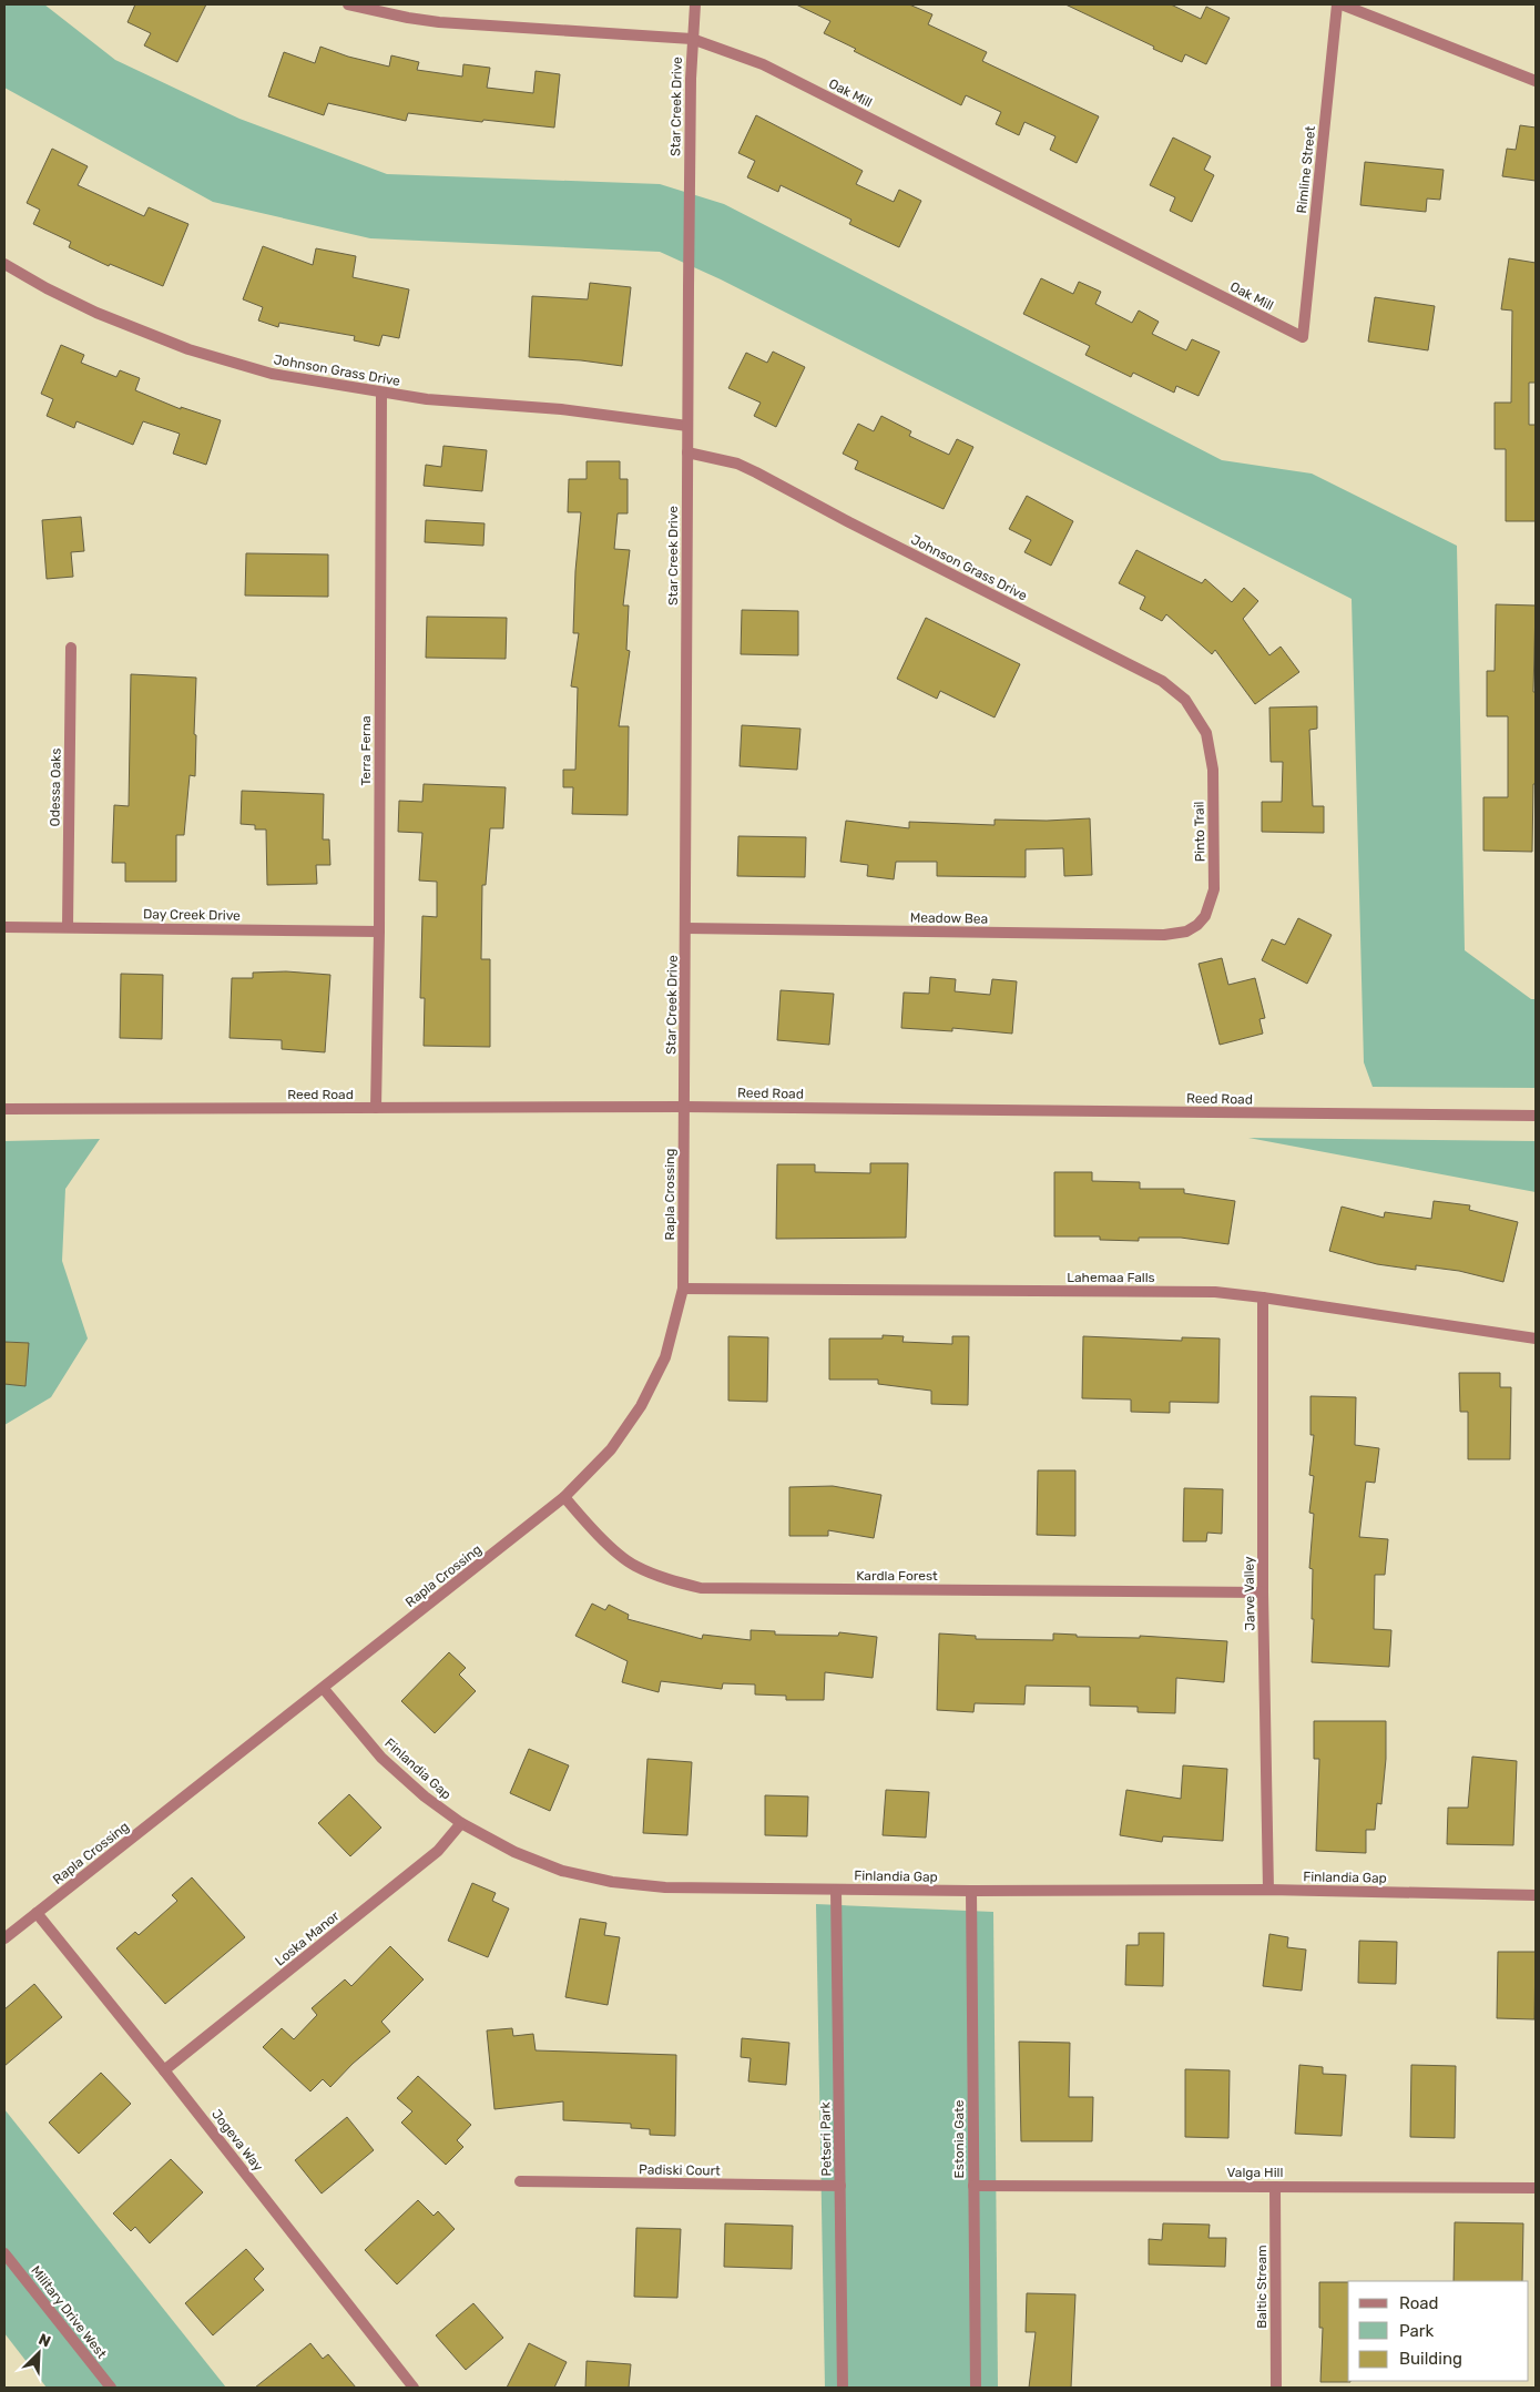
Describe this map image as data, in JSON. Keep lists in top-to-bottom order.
{
  "streets": {
    "street": [
      "Oak Mill",
      "Star Creek Drive",
      "Rimline Street",
      "Johnson Grass Drive",
      "Terra Ferna",
      "Odessa Oaks",
      "Pinto Trail",
      "Day Creek Drive",
      "Meadow Bea",
      "Reed Road",
      "Rapla Crossing",
      "Lahemaa Falls",
      "Kardla Forest",
      "Jarve Valley",
      "Finlandia Gap",
      "Loska Manor",
      "Petseri Park",
      "Estonia Gate",
      "Jogeva Way",
      "Padiski Court",
      "Valga Hill",
      "Baltic Stream",
      "Military Drive West"
    ]
  },
  "crossings": [
    ["Oak Mill", "Star Creek Drive"],
    ["Oak Mill", "Rimline Street"],
    ["Star Creek Drive", "Johnson Grass Drive"],
    ["Star Creek Drive", "Meadow Bea"],
    ["Star Creek Drive", "Reed Road"],
    ["Star Creek Drive", "Rapla Crossing"],
    ["Johnson Grass Drive", "Terra Ferna"],
    ["Johnson Grass Drive", "Pinto Trail"],
    ["Terra Ferna", "Day Creek Drive"],
    ["Terra Ferna", "Reed Road"],
    ["Odessa Oaks", "Day Creek Drive"],
    ["Pinto Trail", "Meadow Bea"],
    ["Reed Road", "Rapla Crossing"],
    ["Rapla Crossing", "Lahemaa Falls"],
    ["Rapla Crossing", "Kardla Forest"],
    ["Rapla Crossing", "Finlandia Gap"],
    ["Rapla Crossing", "Jogeva Way"],
    ["Lahemaa Falls", "Jarve Valley"],
    ["Kardla Forest", "Jarve Valley"],
    ["Jarve Valley", "Finlandia Gap"],
    ["Finlandia Gap", "Loska Manor"],
    ["Finlandia Gap", "Petseri Park"],
    ["Finlandia Gap", "Estonia Gate"],
    ["Loska Manor", "Jogeva Way"],
    ["Petseri Park", "Padiski Court"],
    ["Estonia Gate", "Valga Hill"],
    ["Valga Hill", "Baltic Stream"]
  ],
  "legend": ["Road", "Park", "Building"],
  "north": "top right"
}
